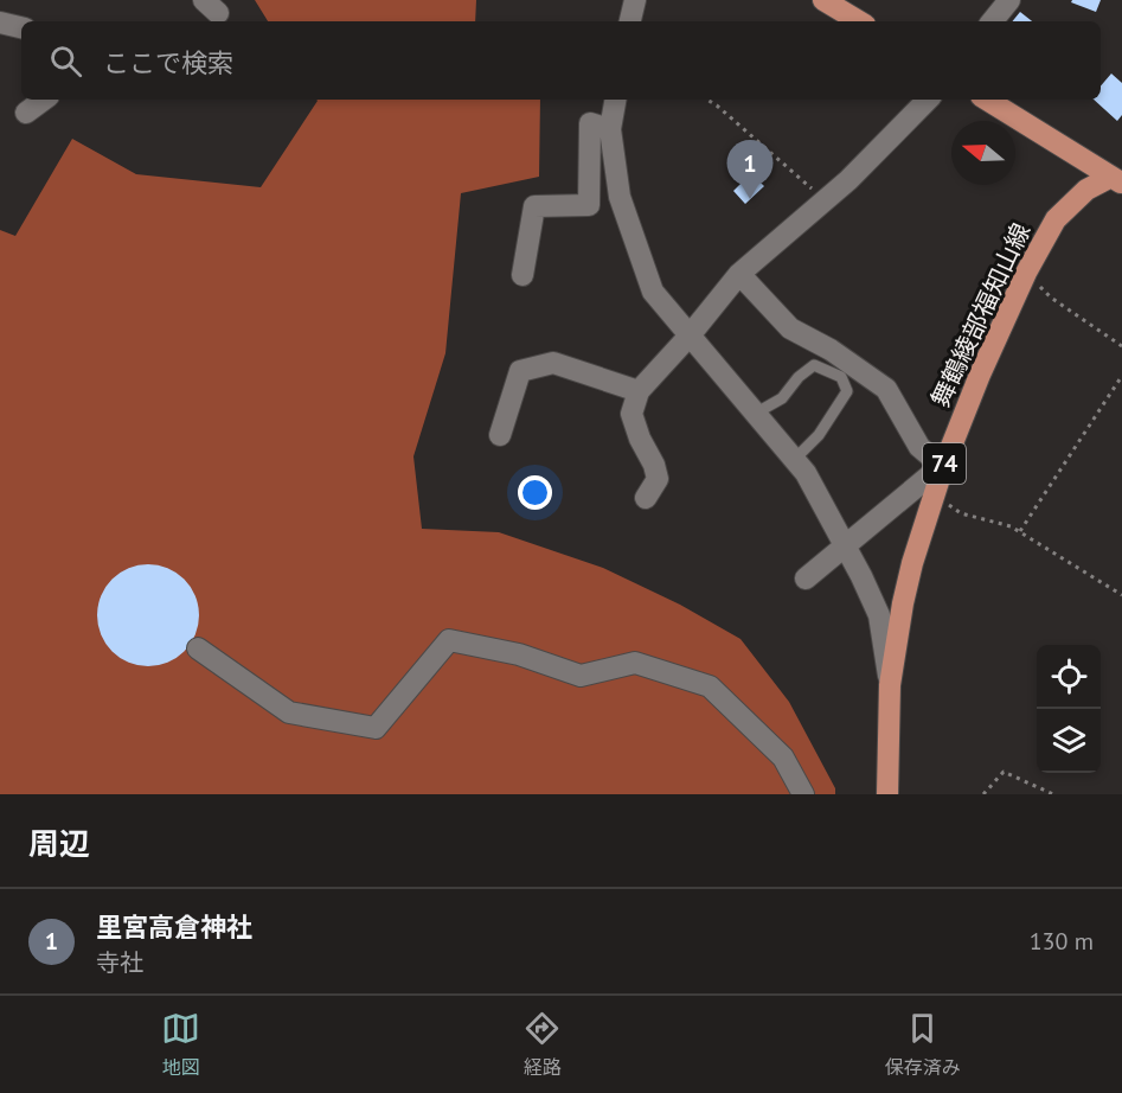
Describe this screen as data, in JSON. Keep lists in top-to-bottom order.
{
  "streets": {
    "main road": ["舞鶴綾部福知山線", "74"]
  },
  "north": "left",
  "page": {
    "search": "ここで検索",
    "pins": "1",
    "heading": "周辺",
    "list": [
      {
        "mark": "1",
        "name": "里宮高倉神社",
        "note": "寺社",
        "value": "130 m"
      }
    ],
    "nav": ["地図", "経路", "保存済み"]
  }
}
